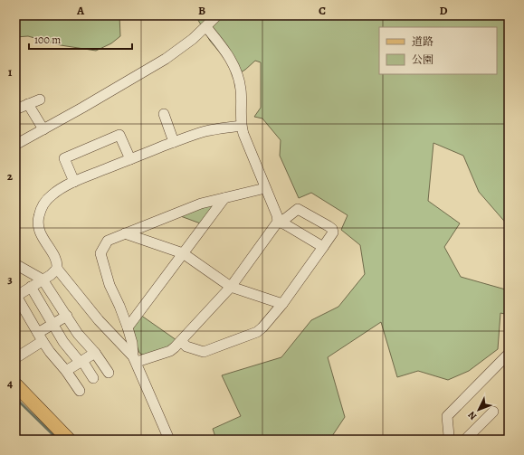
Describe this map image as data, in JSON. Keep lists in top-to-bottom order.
{
  "legend": ["道路", "公園"],
  "scale_bar": "100 m",
  "north": "bottom left",
  "grid": {
    "columns": [
      "A",
      "B",
      "C",
      "D"
    ],
    "rows": [
      "1",
      "2",
      "3",
      "4"
    ]
  }
}
